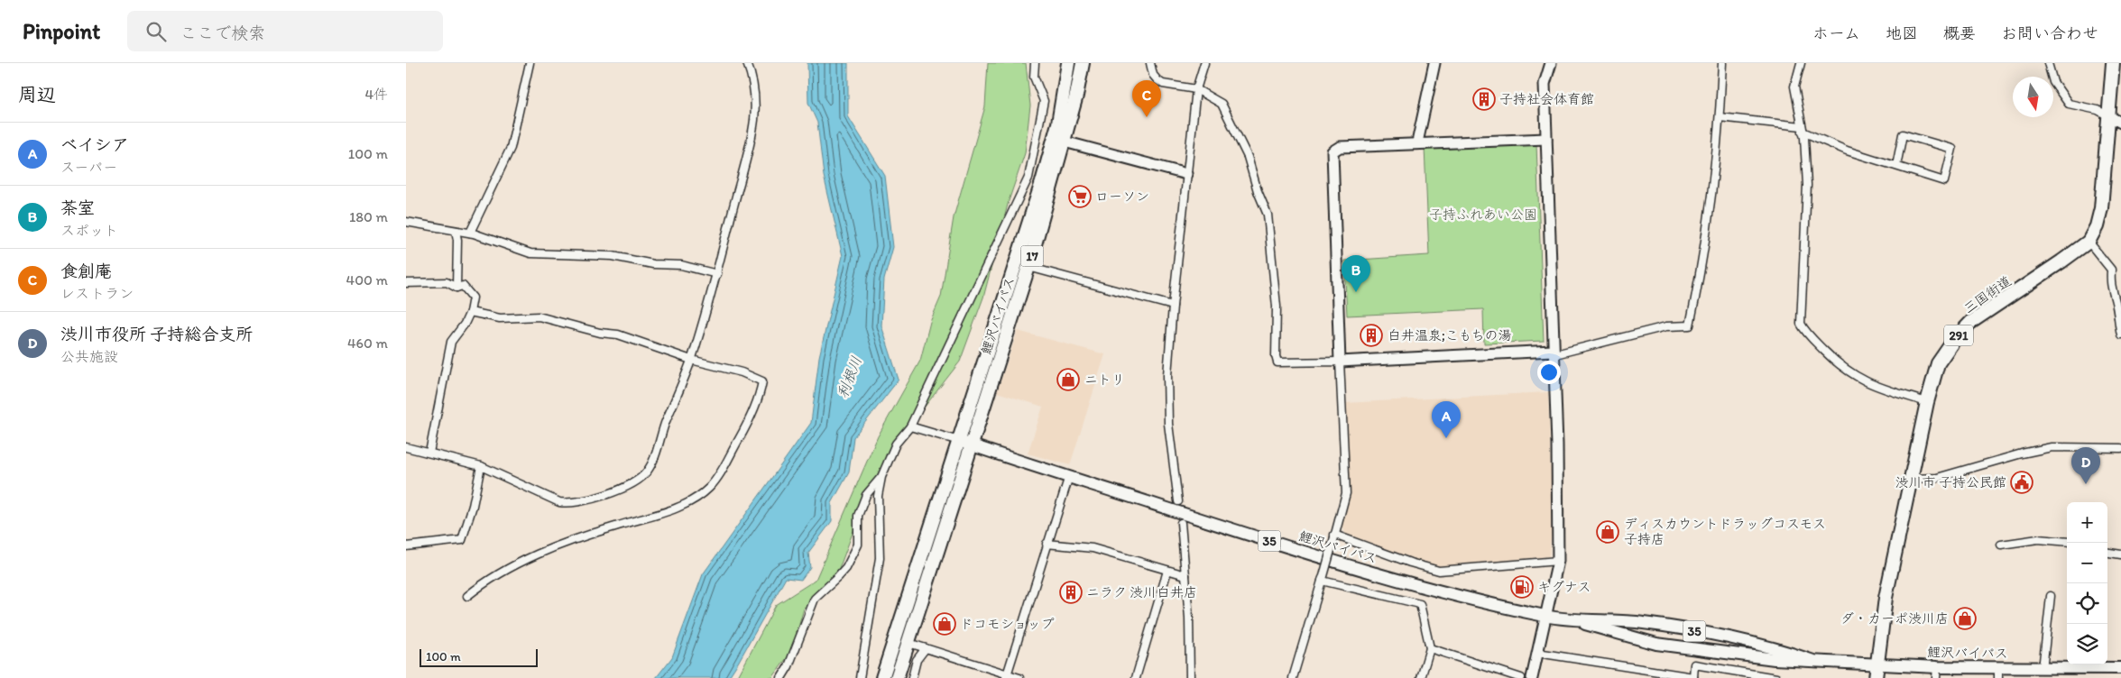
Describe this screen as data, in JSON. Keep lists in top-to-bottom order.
{
  "streets": {
    "highway": [
      "17",
      "三国街道",
      "鯉沢バイパス",
      "291"
    ],
    "main road": ["35"]
  },
  "crossings": [
    ["三国街道", "鯉沢バイパス"]
  ],
  "water": ["利根川"],
  "parks": ["子持ふれあい公園"],
  "places": {
    "building": ["子持社会体育館", "白井温泉;こもちの湯", "ニラク 渋川白井店"],
    "supermarket": ["ローソン"],
    "shop": [
      "ニトリ",
      "ディスカウントドラッグコスモス 子持店",
      "ダ・カーポ渋川店",
      "ドコモショップ"
    ],
    "public building": ["渋川市 子持公民館"],
    "fuel station": ["キグナス"]
  },
  "scale_bar": "100 m",
  "north": "bottom",
  "page": {
    "header": "Pinpoint",
    "search": "ここで検索",
    "nav": [
      "ホーム",
      "地図",
      "概要",
      "お問い合わせ"
    ],
    "heading": ["周辺", "4件"],
    "pins": [
      "C",
      "B",
      "A",
      "D"
    ],
    "list": [
      {
        "mark": "A",
        "name": "ベイシア",
        "note": "スーパー",
        "value": "100 m"
      },
      {
        "mark": "B",
        "name": "茶室",
        "note": "スポット",
        "value": "180 m"
      },
      {
        "mark": "C",
        "name": "食創庵",
        "note": "レストラン",
        "value": "400 m"
      },
      {
        "mark": "D",
        "name": "渋川市役所 子持総合支所",
        "note": "公共施設",
        "value": "460 m"
      }
    ],
    "map_buttons": ["+", "−"],
    "scale": "100 m"
  }
}
